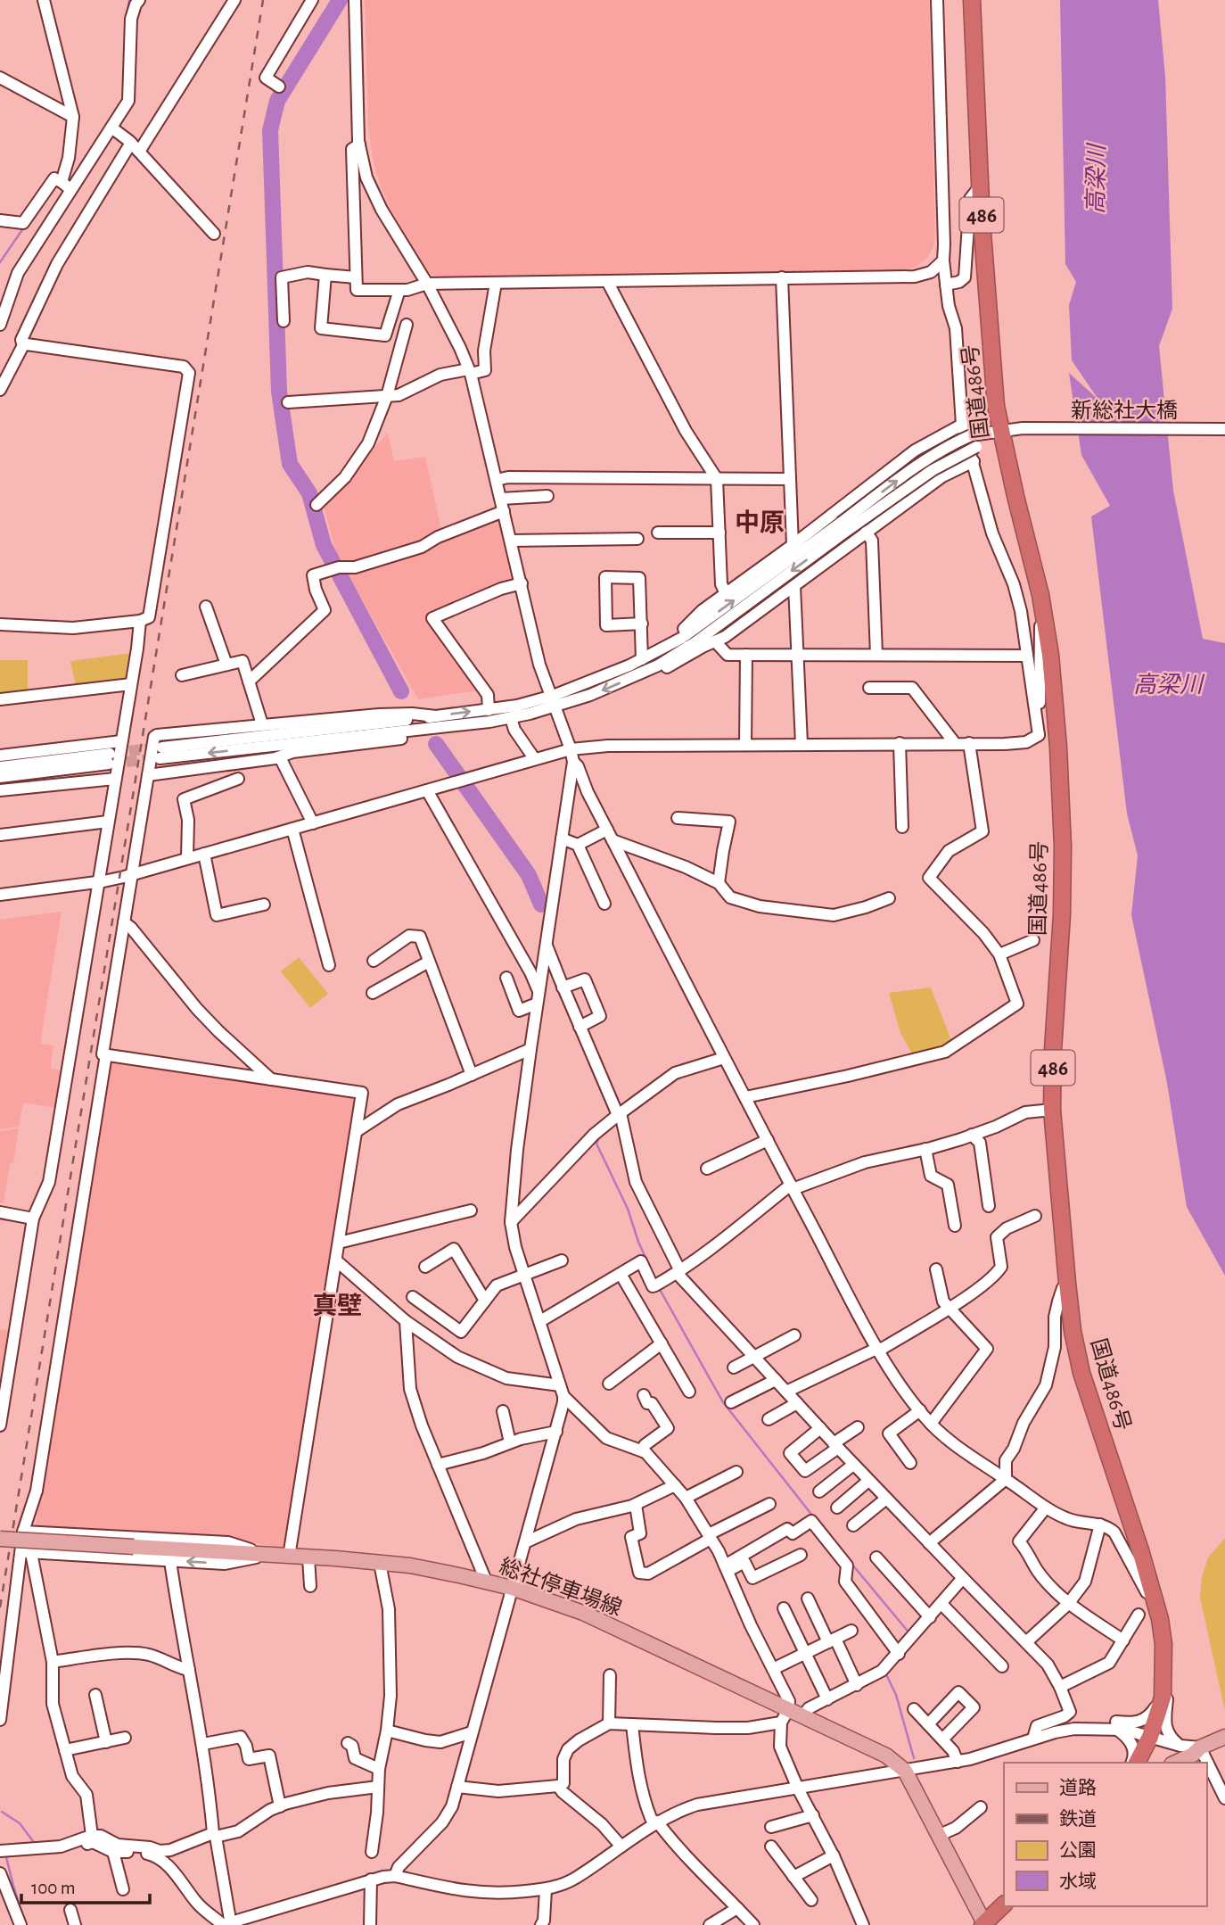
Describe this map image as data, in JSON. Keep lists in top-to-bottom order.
{
  "streets": {
    "highway": ["486", "国道486号"],
    "main road": ["総社停車場線"],
    "street": ["新総社大橋"]
  },
  "crossings": [
    ["国道486号", "新総社大橋"]
  ],
  "districts": ["中原", "真壁"],
  "water": ["高梁川"],
  "legend": [
    "道路",
    "鉄道",
    "公園",
    "水域"
  ],
  "scale_bar": "100 m"
}
